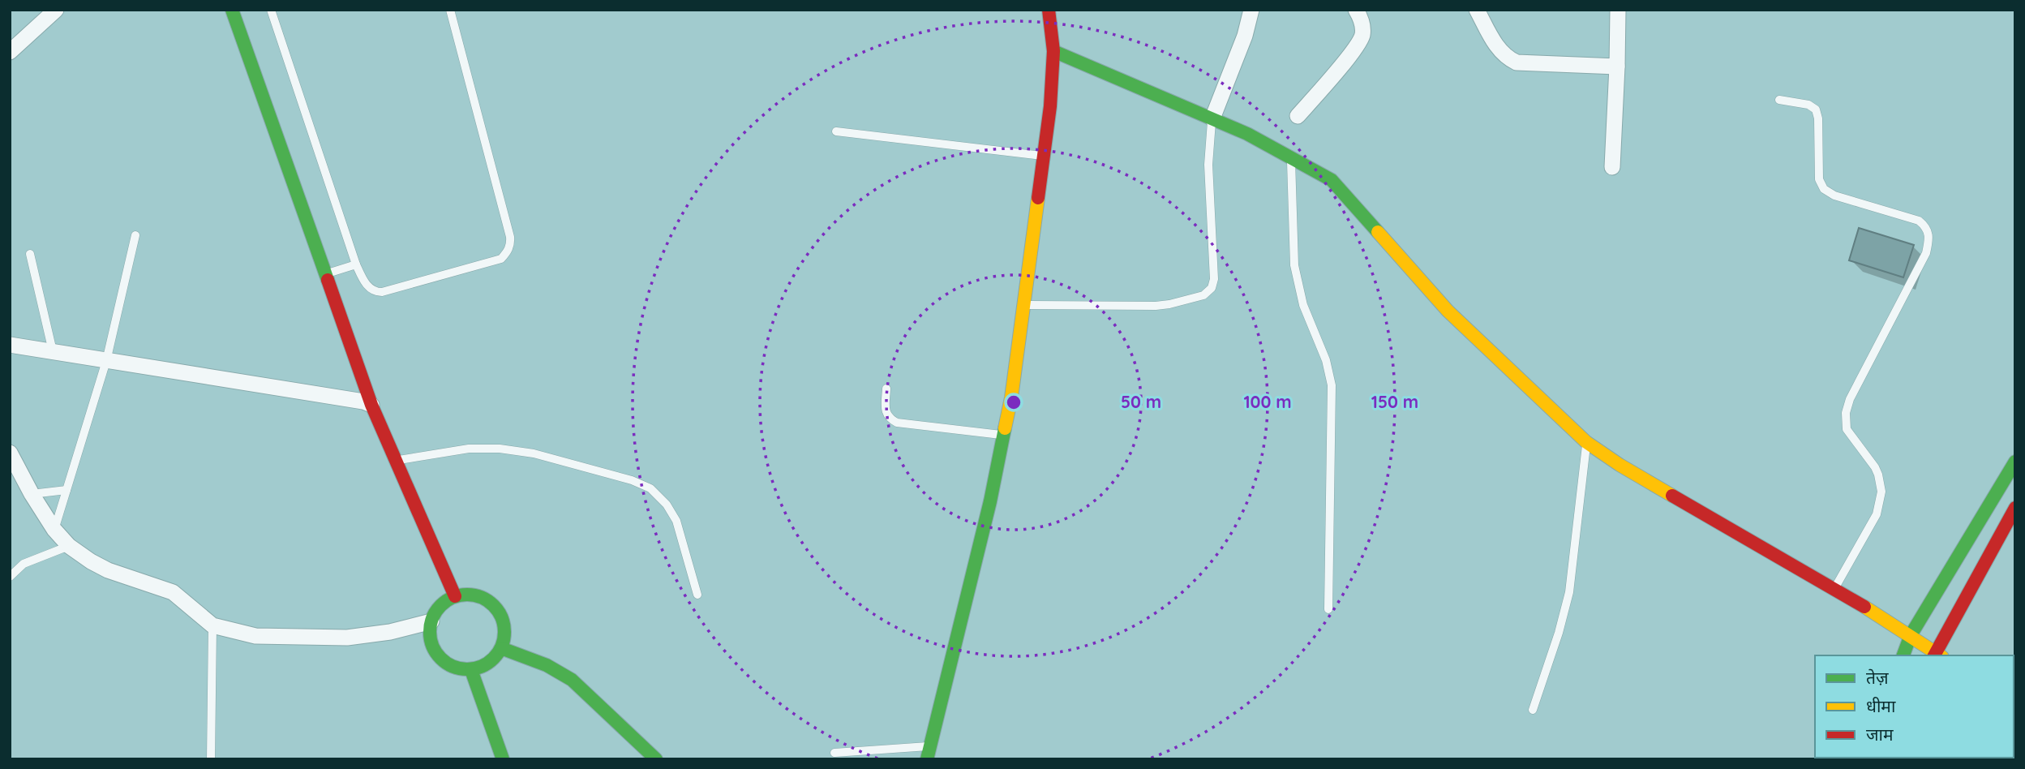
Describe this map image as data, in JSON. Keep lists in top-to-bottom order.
{
  "legend": ["तेज़", "धीमा", "जाम"],
  "rings": ["50 m", "100 m", "150 m"]
}
